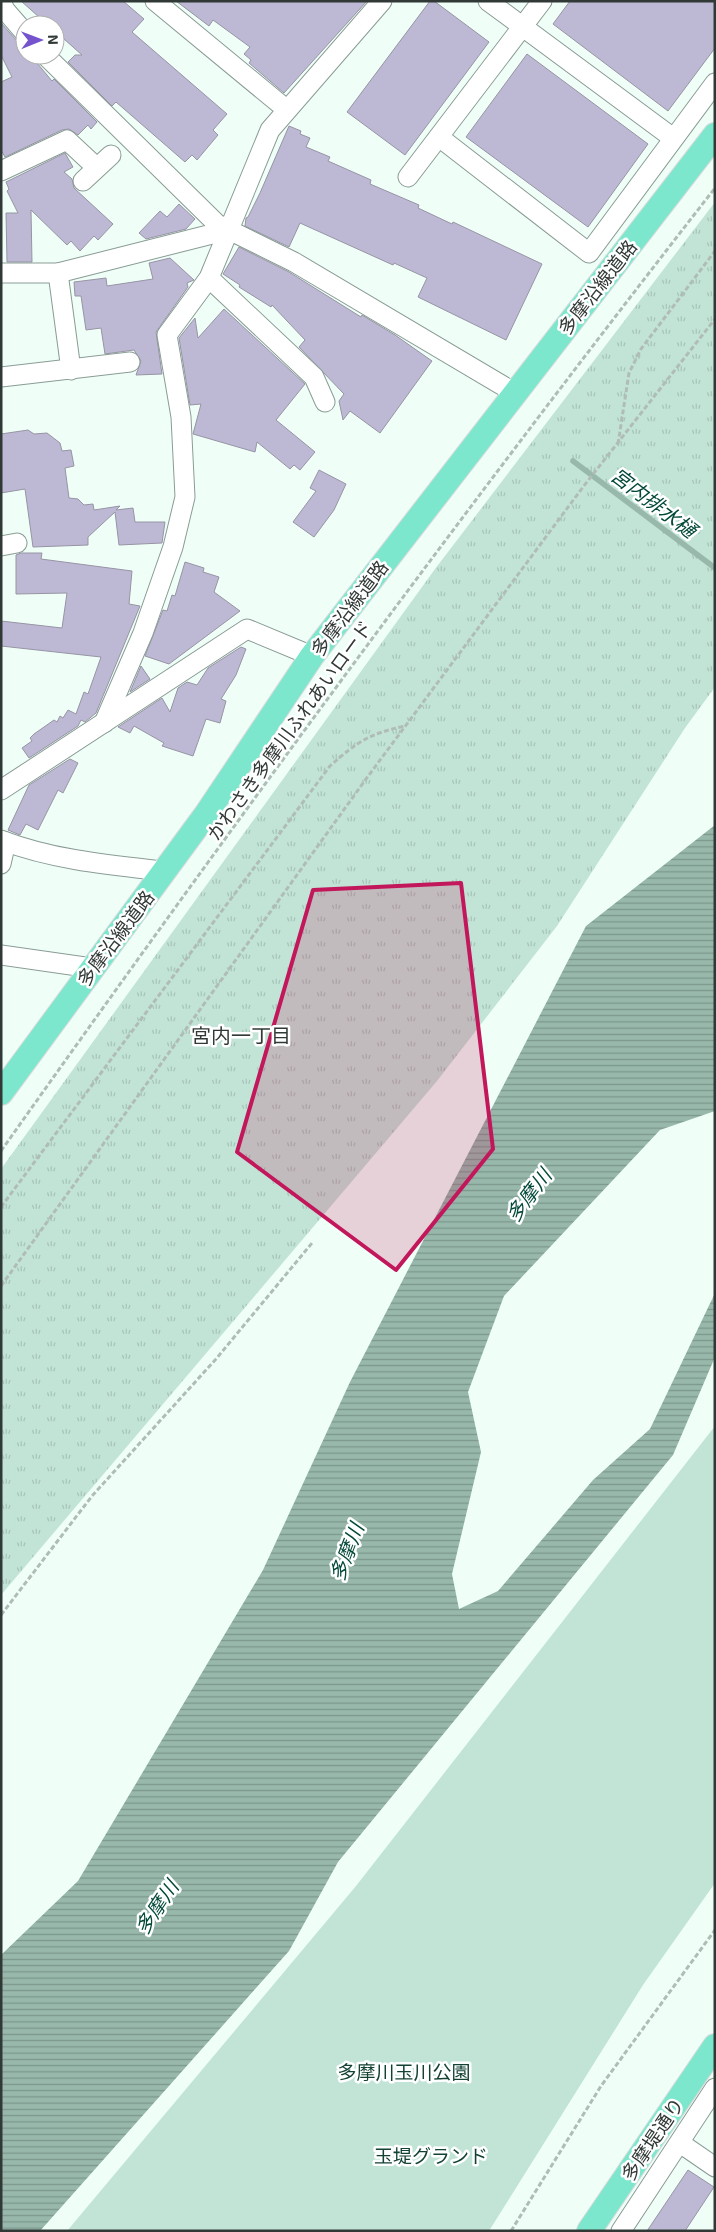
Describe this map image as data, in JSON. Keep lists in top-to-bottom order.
{
  "streets": {
    "main road": ["多摩沿線道路", "多摩堤通り"],
    "path": ["かわさき多摩川ふれあいロード"]
  },
  "districts": ["宮内一丁目"],
  "water": ["宮内排水樋", "多摩川"],
  "parks": ["多摩川玉川公園", "玉堤グランド"],
  "north": "right"
}
